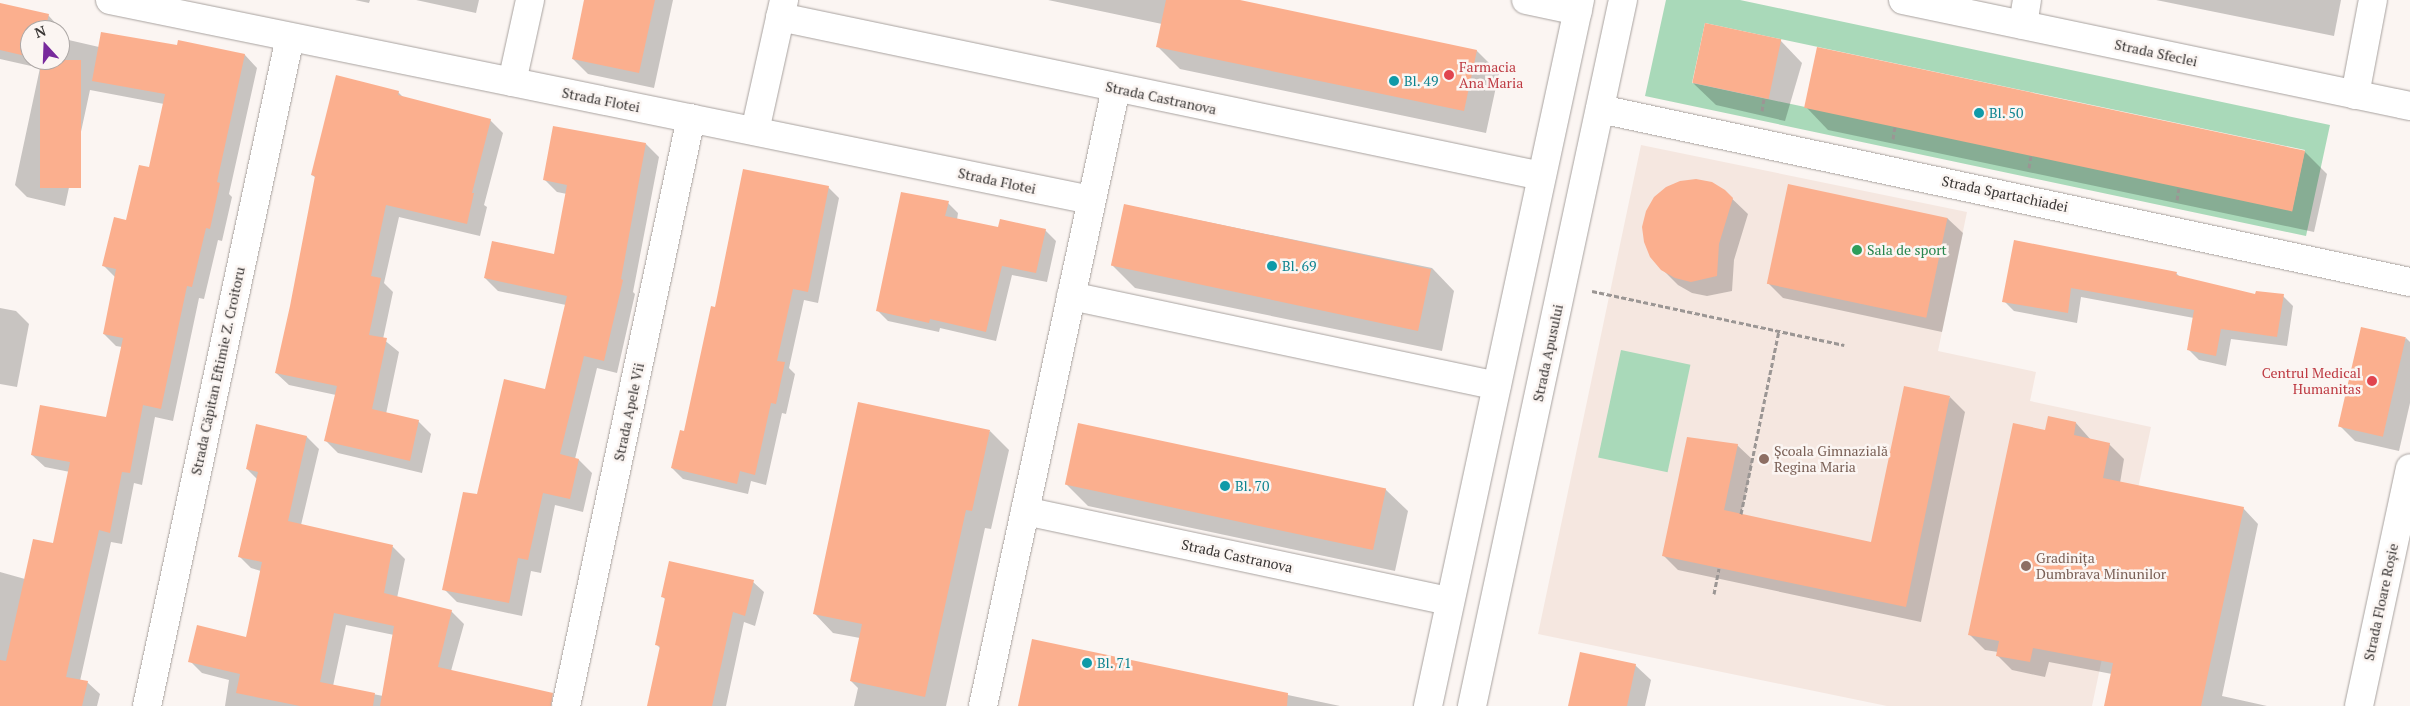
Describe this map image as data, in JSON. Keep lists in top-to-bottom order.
{
  "streets": {
    "street": [
      "Strada Sfeclei",
      "Strada Castranova",
      "Strada Flotei",
      "Strada Spartachiadei",
      "Strada Apusului",
      "Strada Căpitan Eftimie Z. Croitoru",
      "Strada Apele Vii",
      "Strada Floare Roșie"
    ]
  },
  "crossings": [
    ["Strada Castranova", "Strada Apusului"],
    ["Strada Flotei", "Strada Căpitan Eftimie Z. Croitoru"],
    ["Strada Flotei", "Strada Apele Vii"],
    ["Strada Spartachiadei", "Strada Apusului"]
  ],
  "places": [
    "Farmacia Ana Maria",
    "Bl. 49",
    "Bl. 50",
    "Sala de sport",
    "Bl. 69",
    "Centrul Medical Humanitas",
    "Școala Gimnazială Regina Maria",
    "Bl. 70",
    "Gradinița Dumbrava Minunilor",
    "Bl. 71"
  ],
  "north": "top"
}
